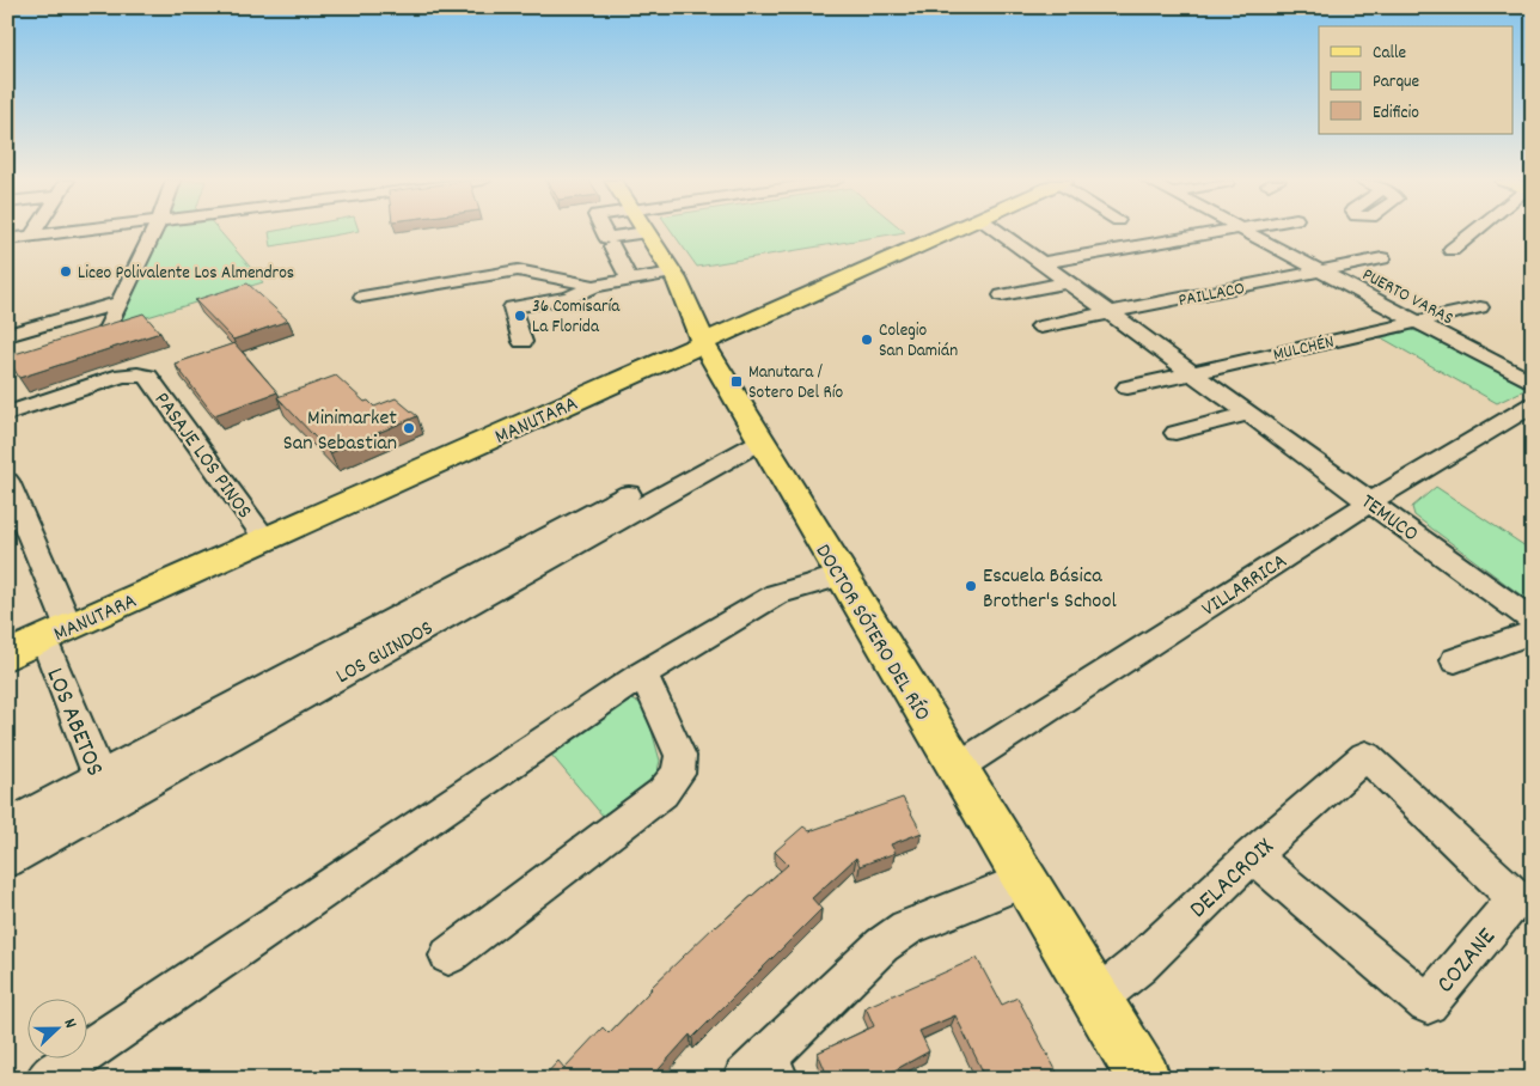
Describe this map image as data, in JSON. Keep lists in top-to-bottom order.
{
  "streets": {
    "main road": ["MANUTARA", "DOCTOR SÓTERO DEL RÍO"],
    "street": [
      "PAILLACO",
      "PUERTO VARAS",
      "MULCHÉN",
      "PASAJE LOS PINOS",
      "TEMUCO",
      "VILLARRICA",
      "LOS GUINDOS",
      "LOS ABETOS",
      "DELACROIX",
      "COZANE"
    ]
  },
  "crossings": [
    ["PAILLACO", "PUERTO VARAS"],
    ["PAILLACO", "TEMUCO"],
    ["PUERTO VARAS", "MULCHÉN"],
    ["MULCHÉN", "TEMUCO"],
    ["MANUTARA", "PASAJE LOS PINOS"],
    ["MANUTARA", "DOCTOR SÓTERO DEL RÍO"],
    ["MANUTARA", "LOS ABETOS"],
    ["TEMUCO", "VILLARRICA"],
    ["VILLARRICA", "DOCTOR SÓTERO DEL RÍO"],
    ["DOCTOR SÓTERO DEL RÍO", "LOS GUINDOS"],
    ["DOCTOR SÓTERO DEL RÍO", "DELACROIX"],
    ["LOS GUINDOS", "LOS ABETOS"],
    ["DELACROIX", "COZANE"]
  ],
  "places": {
    "other": [
      "Liceo Polivalente Los Almendros",
      "36 Comisaría La Florida",
      "Colegio San Damián",
      "Minimarket San Sebastian",
      "Escuela Básica Brother's School"
    ],
    "transit": ["Manutara / Sotero Del Río"]
  },
  "legend": ["Calle", "Parque", "Edificio"],
  "north": "right"
}
